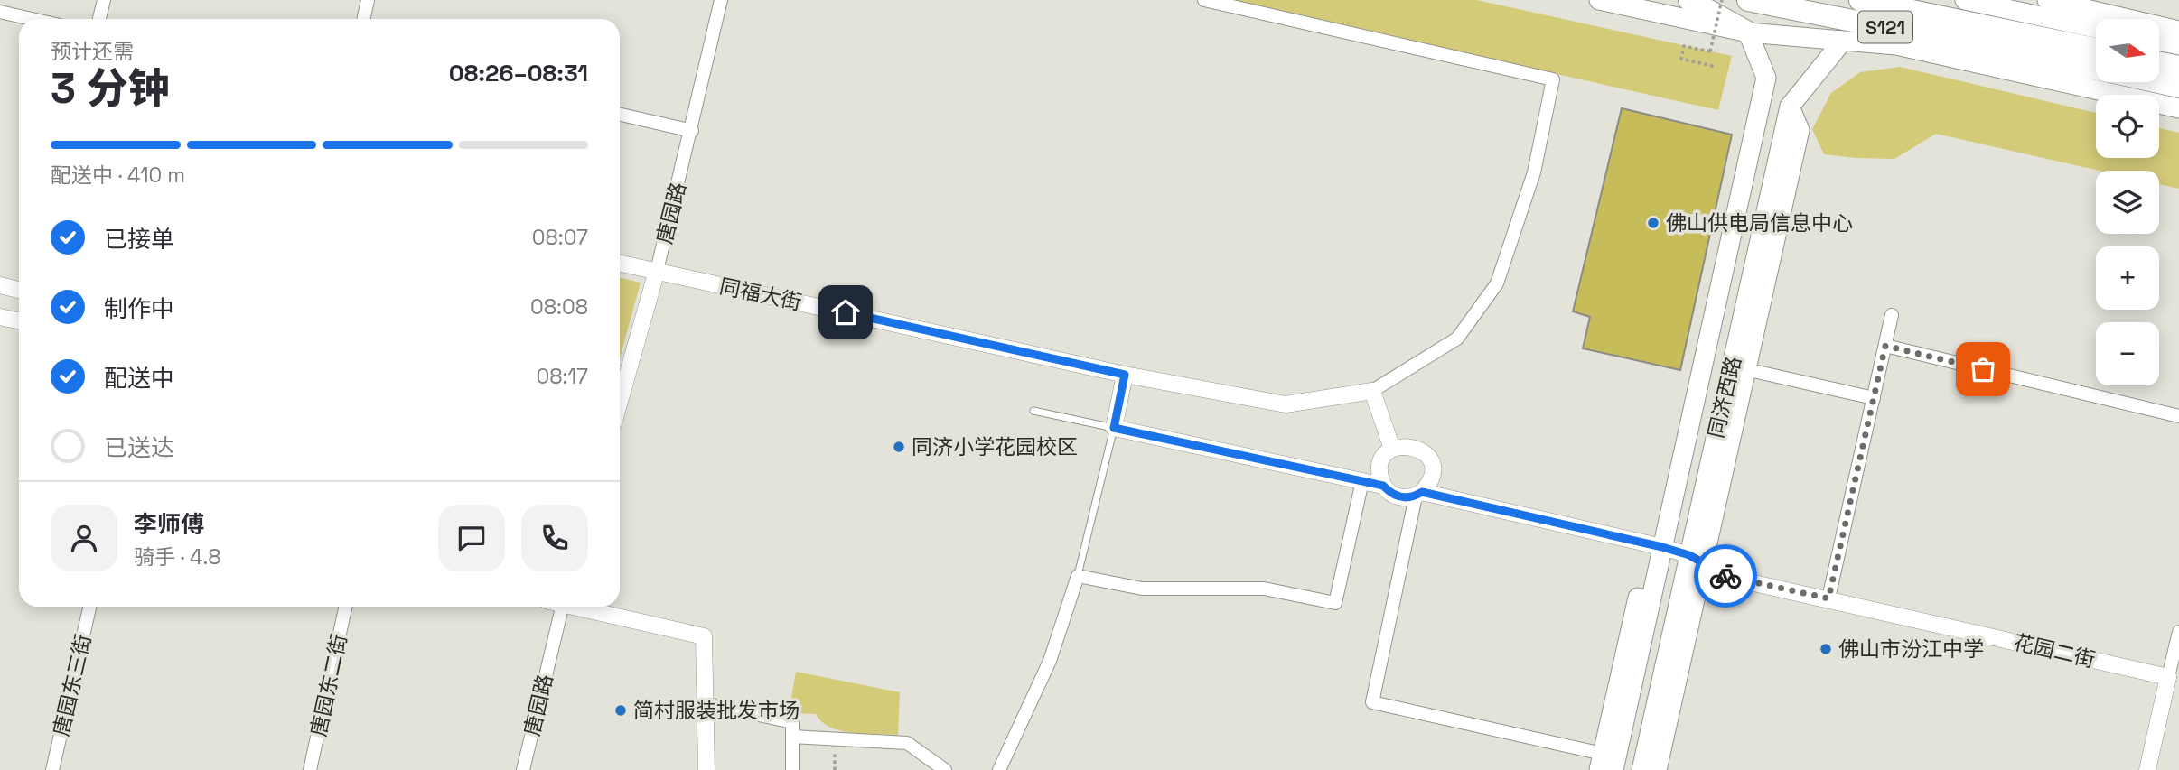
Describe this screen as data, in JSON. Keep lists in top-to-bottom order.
{
  "streets": {
    "highway": ["S121"],
    "main road": ["同济西路"],
    "street": [
      "唐园路",
      "同福大街",
      "花园二街",
      "唐园东三街",
      "唐园东二街"
    ]
  },
  "crossings": [
    ["唐园路", "同福大街"],
    ["同济西路", "花园二街"]
  ],
  "places": [
    "佛山供电局信息中心",
    "同济小学花园校区",
    "佛山市汾江中学",
    "简村服装批发市场"
  ],
  "north": "right",
  "page": {
    "map_buttons": ["+", "−"],
    "heading": ["3 分钟", "预计还需", "08:26–08:31"],
    "panel": ["李师傅", "骑手 · 4.8"],
    "bar": "配送中 · 410 m",
    "list": [
      ["已接单", "08:07"],
      ["制作中", "08:08"],
      ["配送中", "08:17"],
      "已送达"
    ]
  }
}
